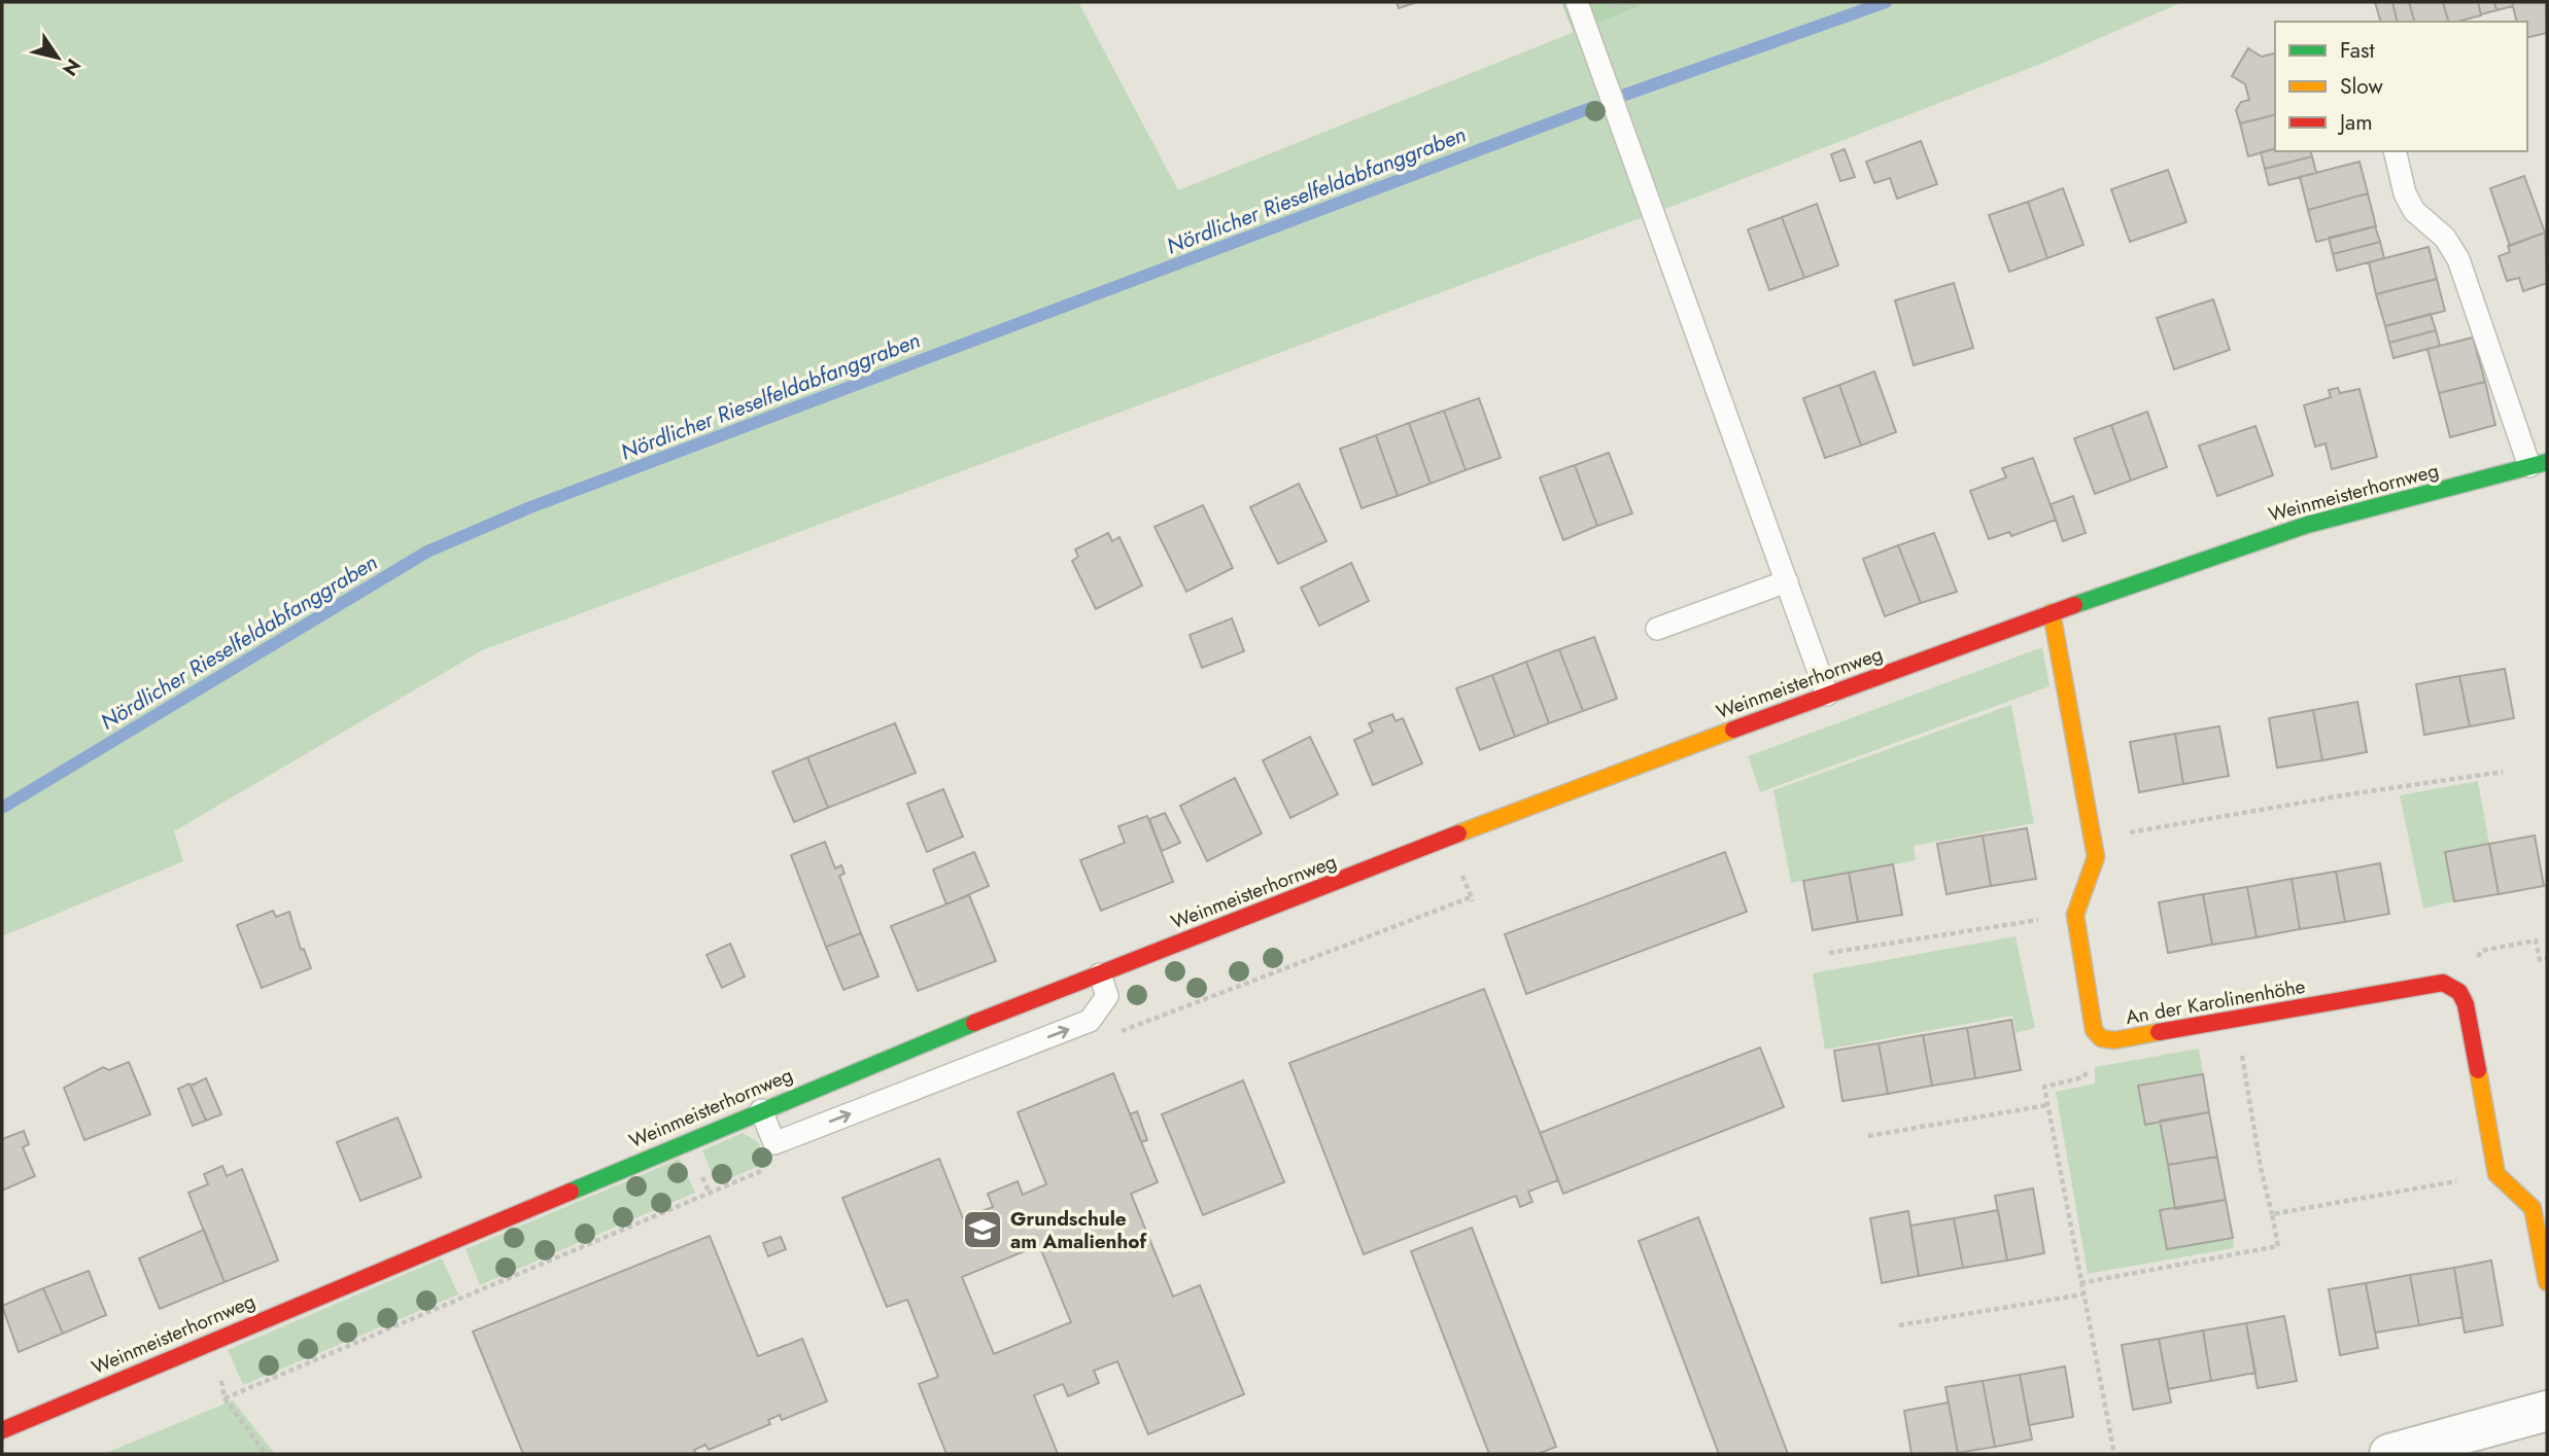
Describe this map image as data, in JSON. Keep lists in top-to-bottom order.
{
  "streets": {
    "street": ["Weinmeisterhornweg", "An der Karolinenhöhe"]
  },
  "crossings": [
    ["Weinmeisterhornweg", "An der Karolinenhöhe"]
  ],
  "water": ["Nördlicher Rieselfeldabfanggraben"],
  "places": {
    "school or university": ["Grundschule am Amalienhof"]
  },
  "legend": ["Fast", "Slow", "Jam"],
  "north": "bottom right"
}
